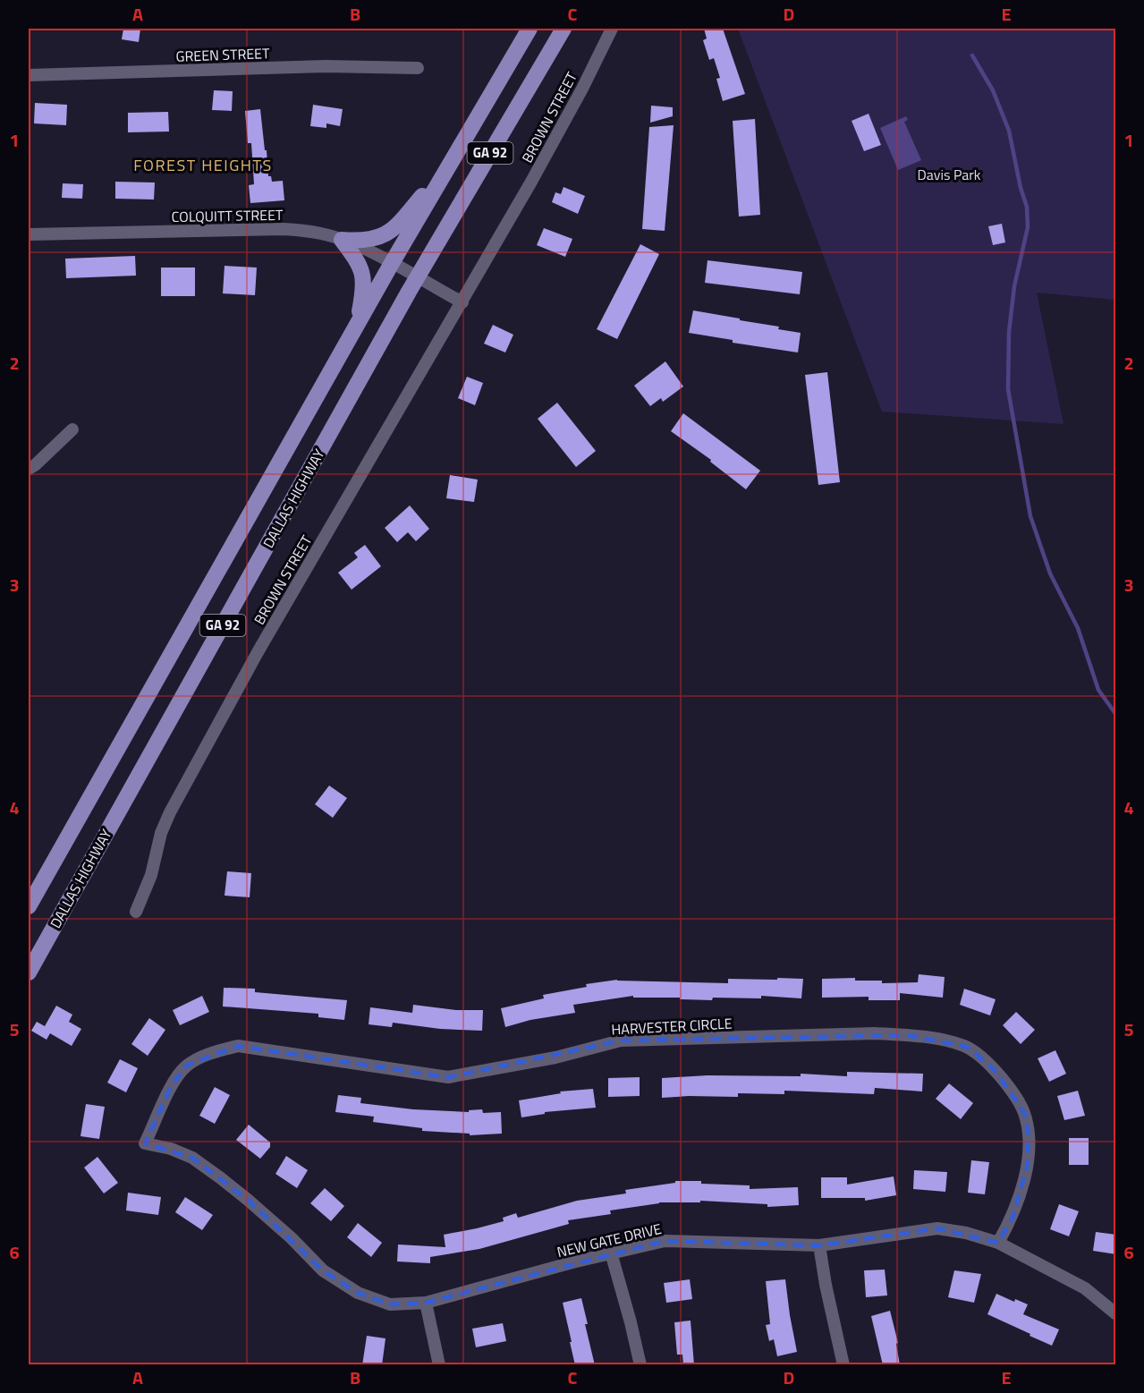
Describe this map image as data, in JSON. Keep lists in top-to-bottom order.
{
  "streets": {
    "main road": ["GA 92", "DALLAS HIGHWAY"],
    "street": [
      "GREEN STREET",
      "BROWN STREET",
      "COLQUITT STREET",
      "HARVESTER CIRCLE",
      "NEW GATE DRIVE"
    ]
  },
  "crossings": [
    ["COLQUITT STREET", "DALLAS HIGHWAY"],
    ["HARVESTER CIRCLE", "NEW GATE DRIVE"]
  ],
  "districts": ["FOREST HEIGHTS"],
  "parks": ["Davis Park"],
  "grid": {
    "columns": [
      "A",
      "B",
      "C",
      "D",
      "E"
    ],
    "rows": [
      "1",
      "2",
      "3",
      "4",
      "5",
      "6"
    ]
  }
}
